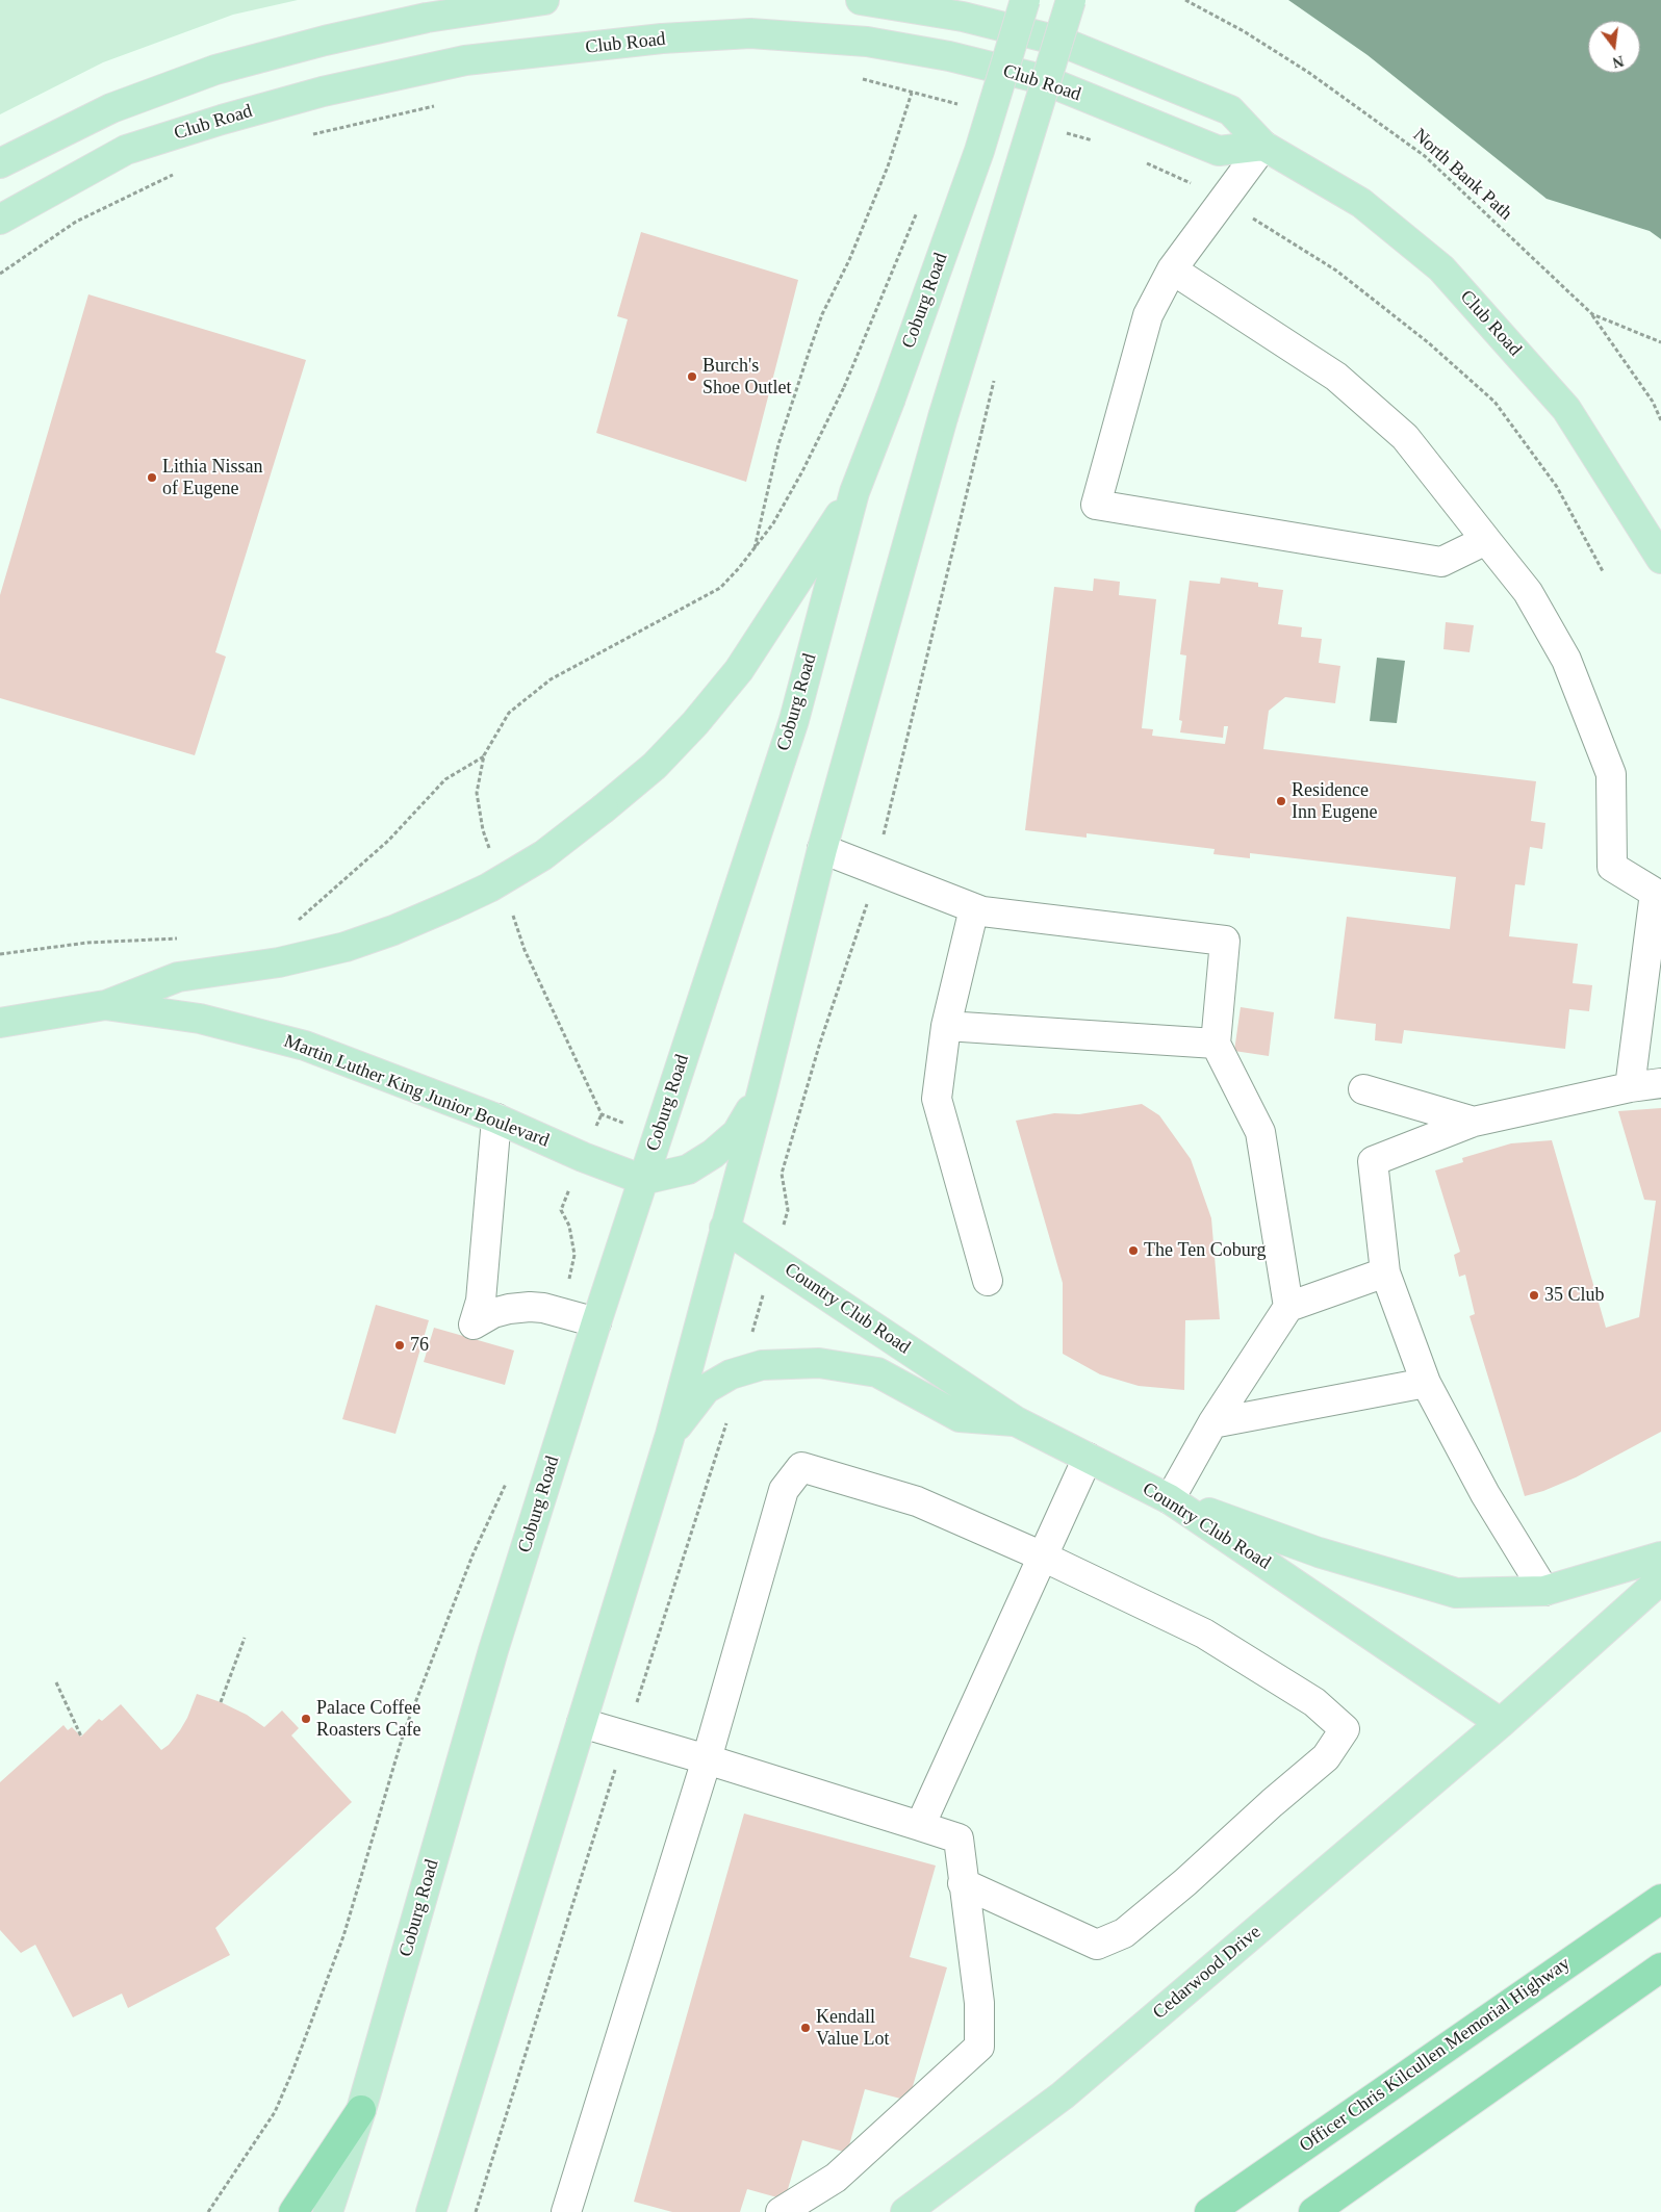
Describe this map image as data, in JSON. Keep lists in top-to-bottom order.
{
  "streets": {
    "highway": ["Officer Chris Kilcullen Memorial Highway"],
    "main road": [
      "Club Road",
      "Coburg Road",
      "Martin Luther King Junior Boulevard",
      "Country Club Road",
      "Cedarwood Drive"
    ],
    "path": ["North Bank Path"]
  },
  "crossings": [
    ["Coburg Road", "Martin Luther King Junior Boulevard"],
    ["Country Club Road", "Cedarwood Drive"]
  ],
  "places": [
    "Burch's Shoe Outlet",
    "Lithia Nissan of Eugene",
    "Residence Inn Eugene",
    "The Ten Coburg",
    "35 Club",
    "76",
    "Palace Coffee Roasters Cafe",
    "Kendall Value Lot"
  ],
  "north": "bottom"
}
